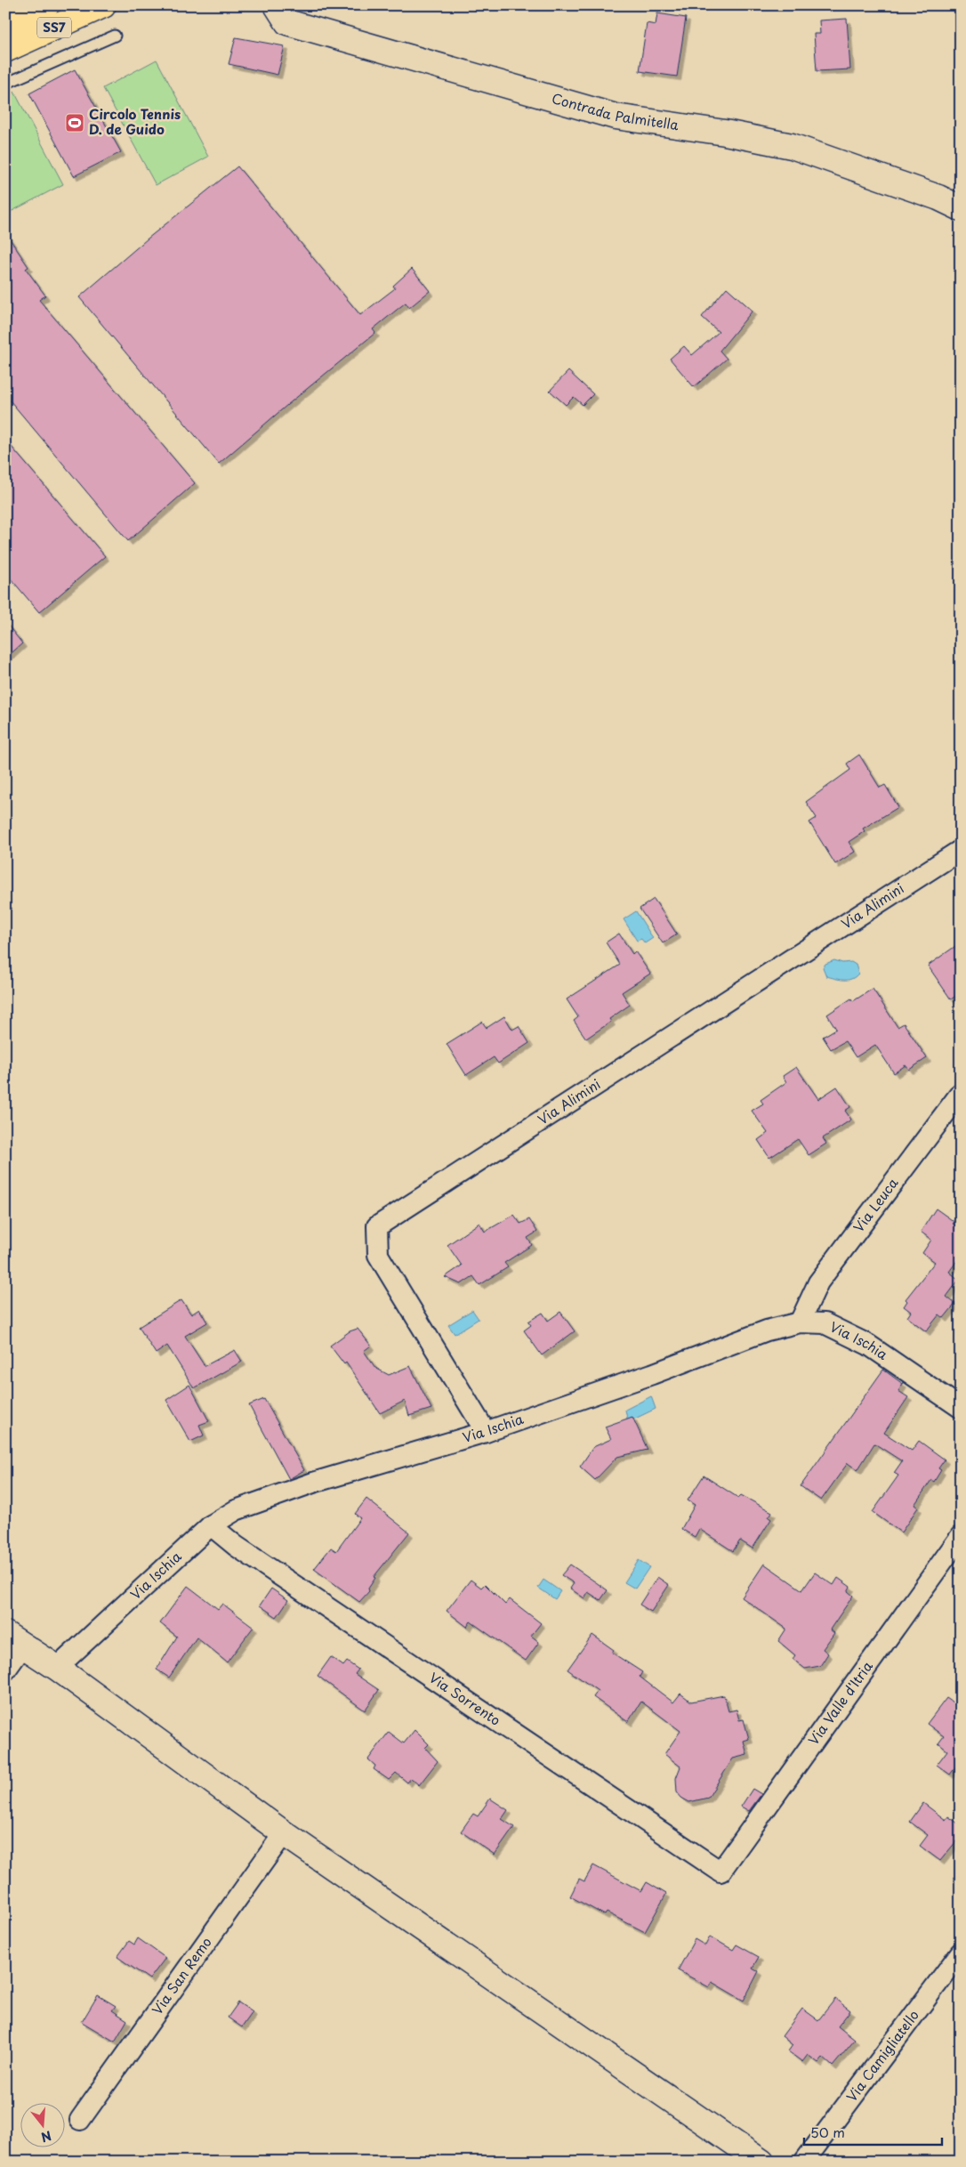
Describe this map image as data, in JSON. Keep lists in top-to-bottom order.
{
  "streets": {
    "highway": ["SS7"],
    "main road": ["Contrada Palmitella"],
    "street": [
      "Via Alimini",
      "Via Leuca",
      "Via Ischia",
      "Via Sorrento",
      "Via Valle d'Itria",
      "Via San Remo",
      "Via Camigliatello"
    ]
  },
  "crossings": [
    ["Via Alimini", "Via Ischia"],
    ["Via Leuca", "Via Ischia"],
    ["Via Ischia", "Via Sorrento"],
    ["Via Sorrento", "Via Valle d'Itria"]
  ],
  "places": {
    "sports": ["Circolo Tennis D. de Guido"]
  },
  "scale_bar": "50 m",
  "north": "bottom"
}
